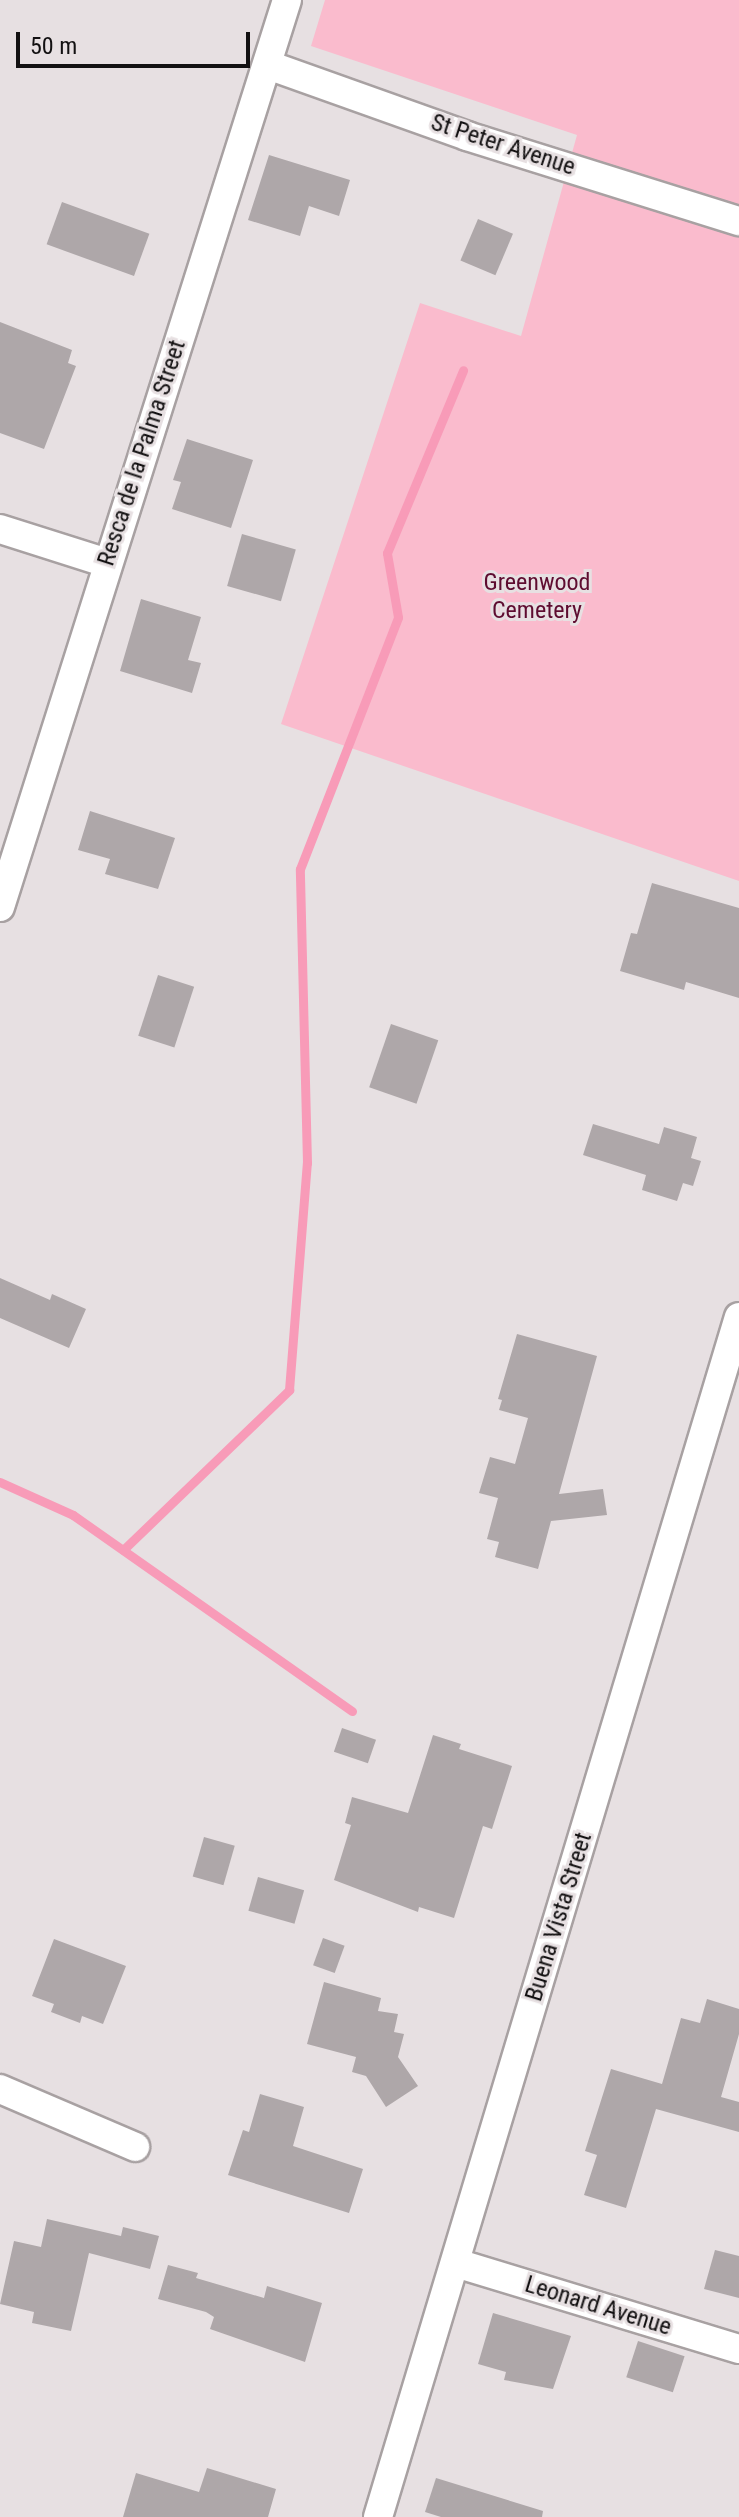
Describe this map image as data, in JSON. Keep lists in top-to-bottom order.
{
  "streets": {
    "street": [
      "St Peter Avenue",
      "Resca de la Palma Street",
      "Buena Vista Street",
      "Leonard Avenue"
    ]
  },
  "crossings": [
    ["St Peter Avenue", "Resca de la Palma Street"],
    ["Buena Vista Street", "Leonard Avenue"]
  ],
  "parks": ["Greenwood Cemetery"],
  "scale_bar": "50 m"
}
